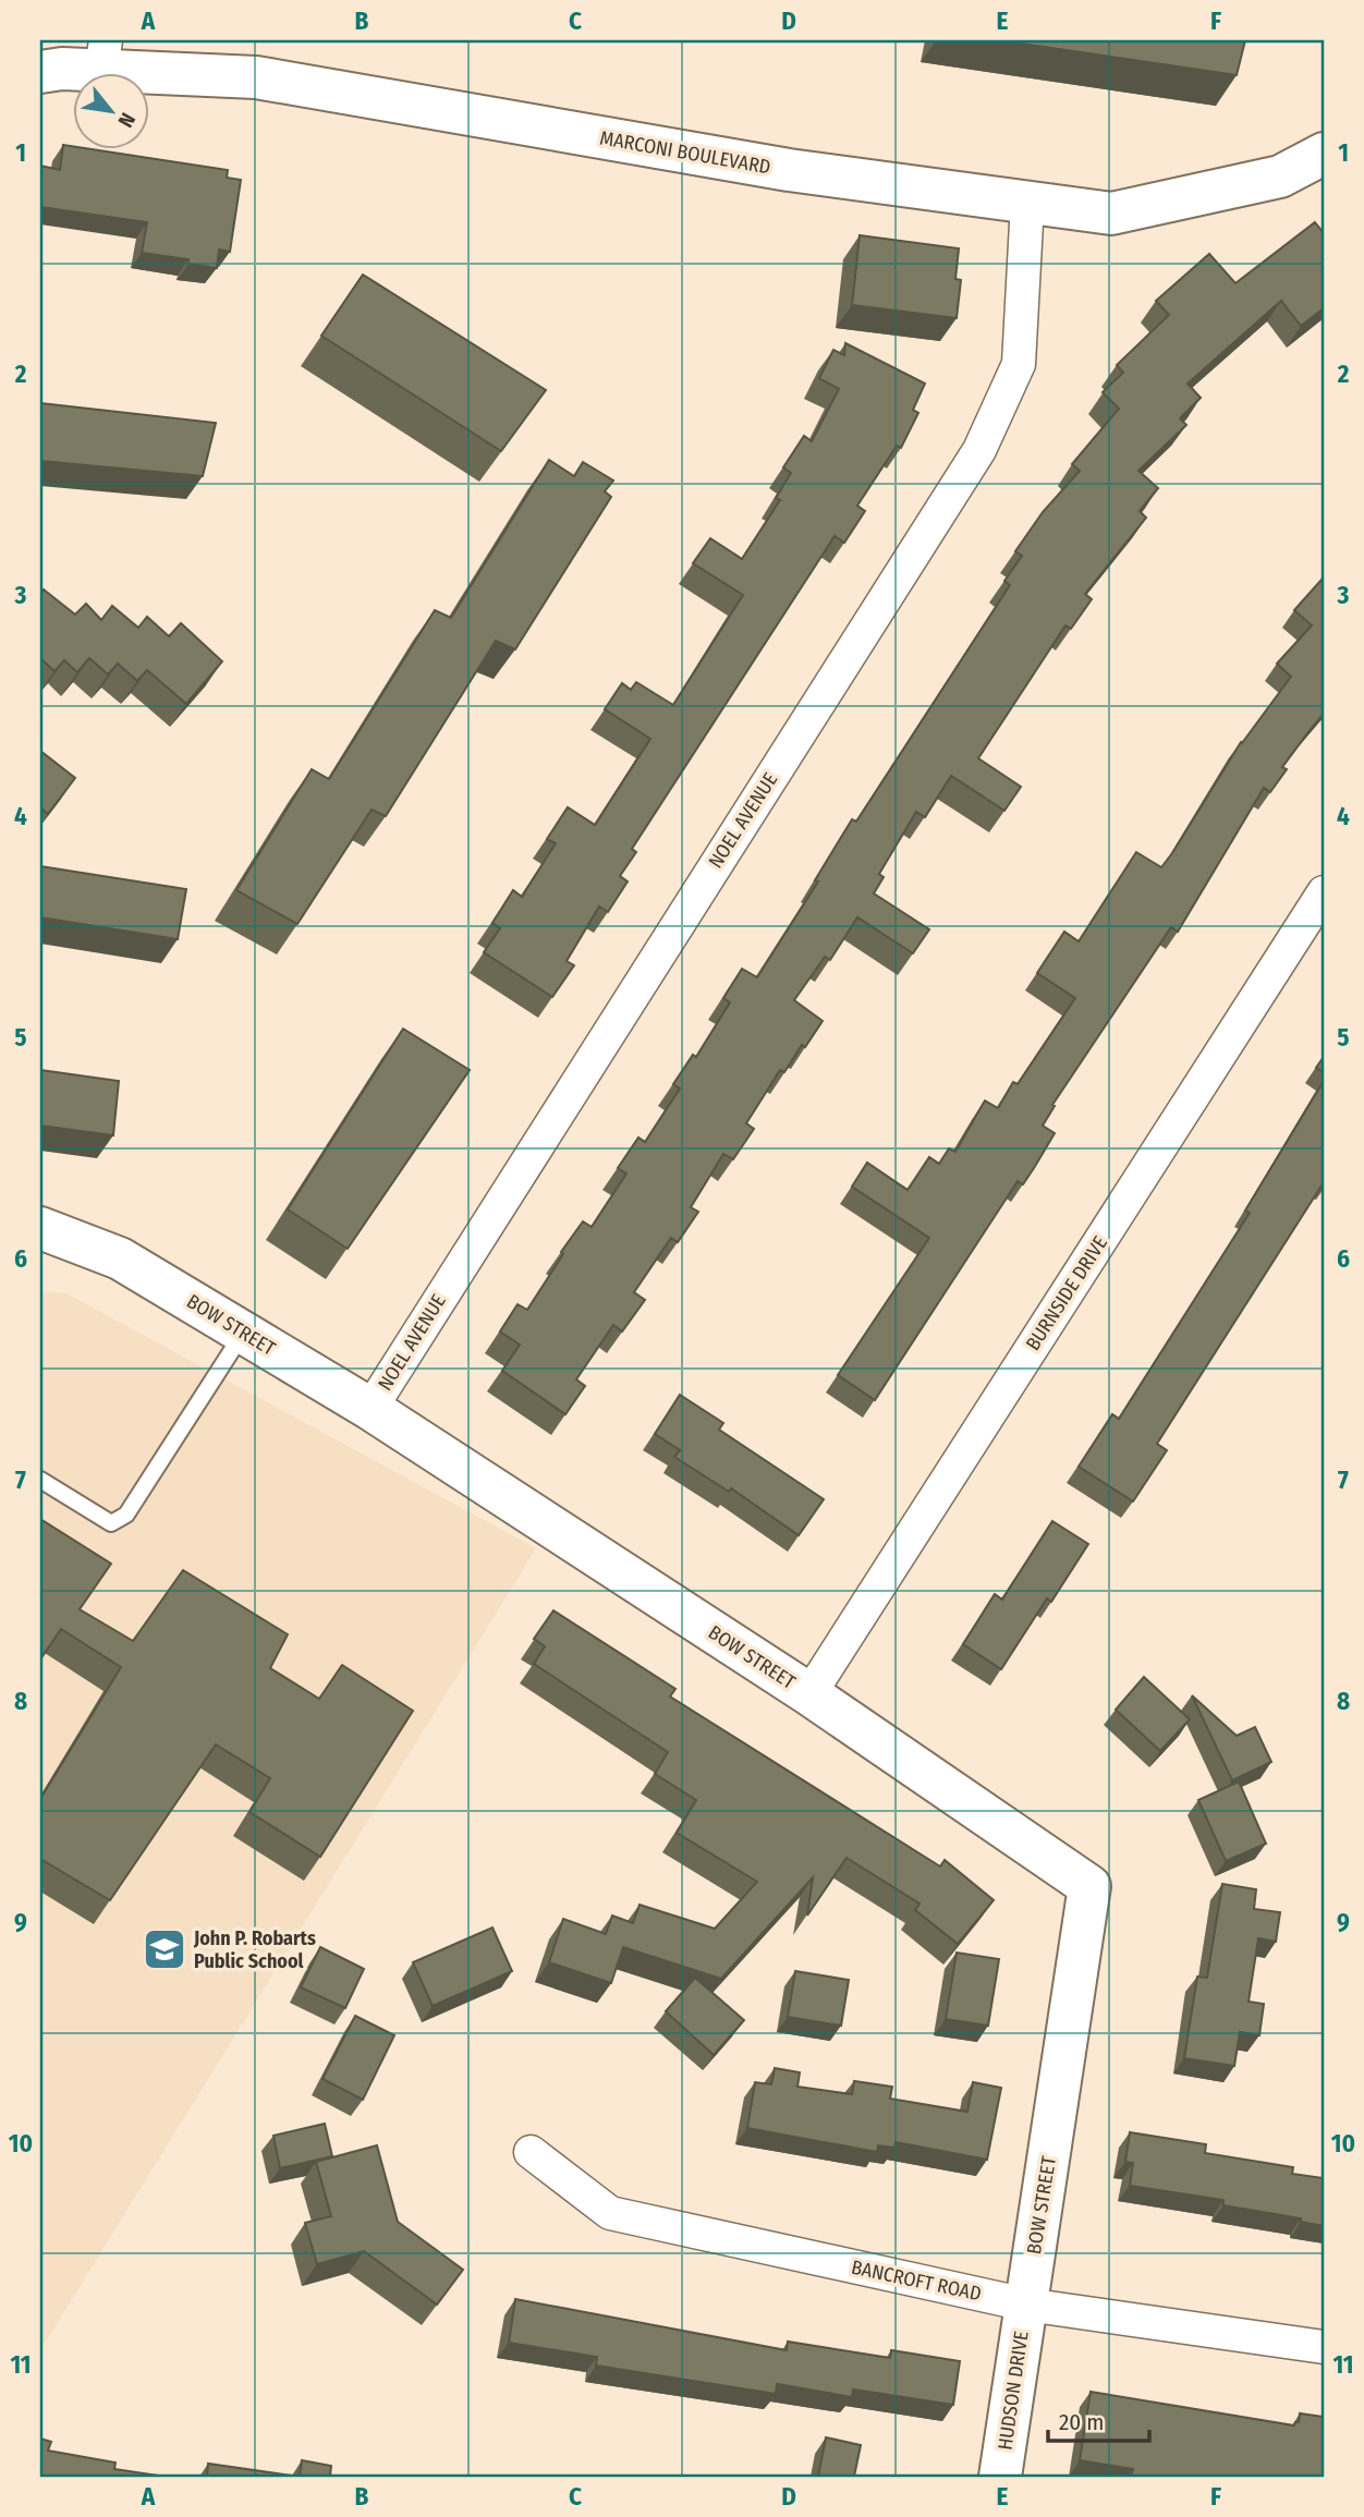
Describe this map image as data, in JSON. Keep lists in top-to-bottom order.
{
  "streets": {
    "street": [
      "MARCONI BOULEVARD",
      "NOEL AVENUE",
      "BURNSIDE DRIVE",
      "BOW STREET",
      "BANCROFT ROAD",
      "HUDSON DRIVE"
    ]
  },
  "crossings": [
    ["MARCONI BOULEVARD", "NOEL AVENUE"],
    ["NOEL AVENUE", "BOW STREET"],
    ["BURNSIDE DRIVE", "BOW STREET"],
    ["BOW STREET", "BANCROFT ROAD"],
    ["BOW STREET", "HUDSON DRIVE"],
    ["BANCROFT ROAD", "HUDSON DRIVE"]
  ],
  "places": {
    "school or university": ["John P. Robarts Public School"]
  },
  "scale_bar": "20 m",
  "north": "bottom right",
  "grid": {
    "columns": [
      "A",
      "B",
      "C",
      "D",
      "E",
      "F"
    ],
    "rows": [
      "1",
      "2",
      "3",
      "4",
      "5",
      "6",
      "7",
      "8",
      "9",
      "10",
      "11"
    ]
  }
}
